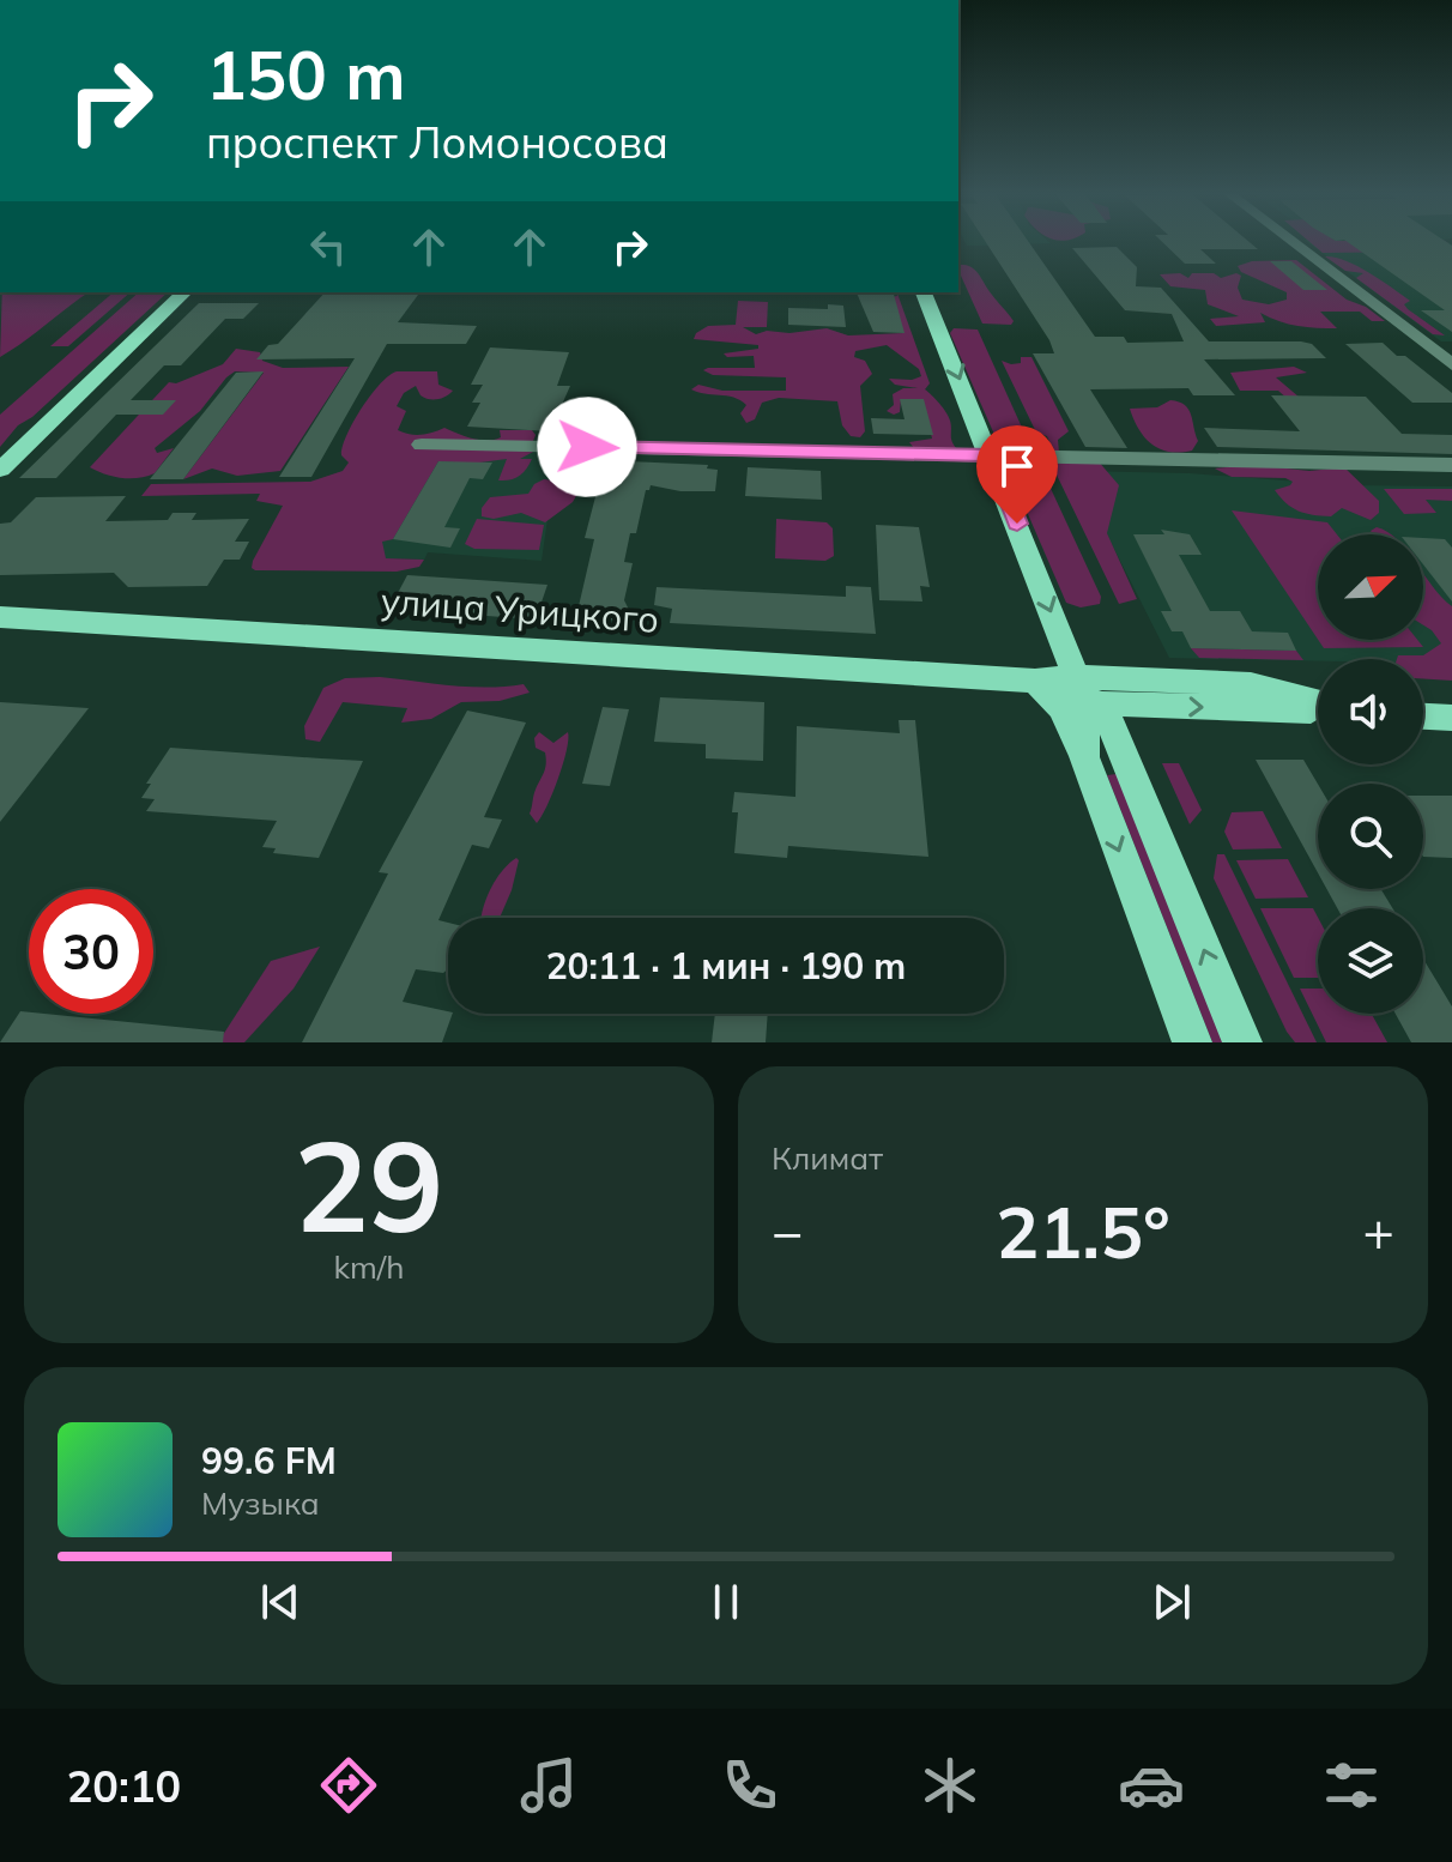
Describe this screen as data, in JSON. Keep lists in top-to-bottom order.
{
  "streets": {
    "main road": ["улица Урицкого"]
  },
  "north": "top right",
  "page": {
    "turn": ["150 m", "проспект Ломоносова"],
    "limit": "30",
    "trip": "20:11 · 1 мин · 190 m",
    "tile": [
      ["29", "km/h"],
      "Климат"
    ],
    "heat": ["−", "21.5°", "+"],
    "song": ["99.6 FM", "Музыка"],
    "tabs": "20:10"
  }
}
